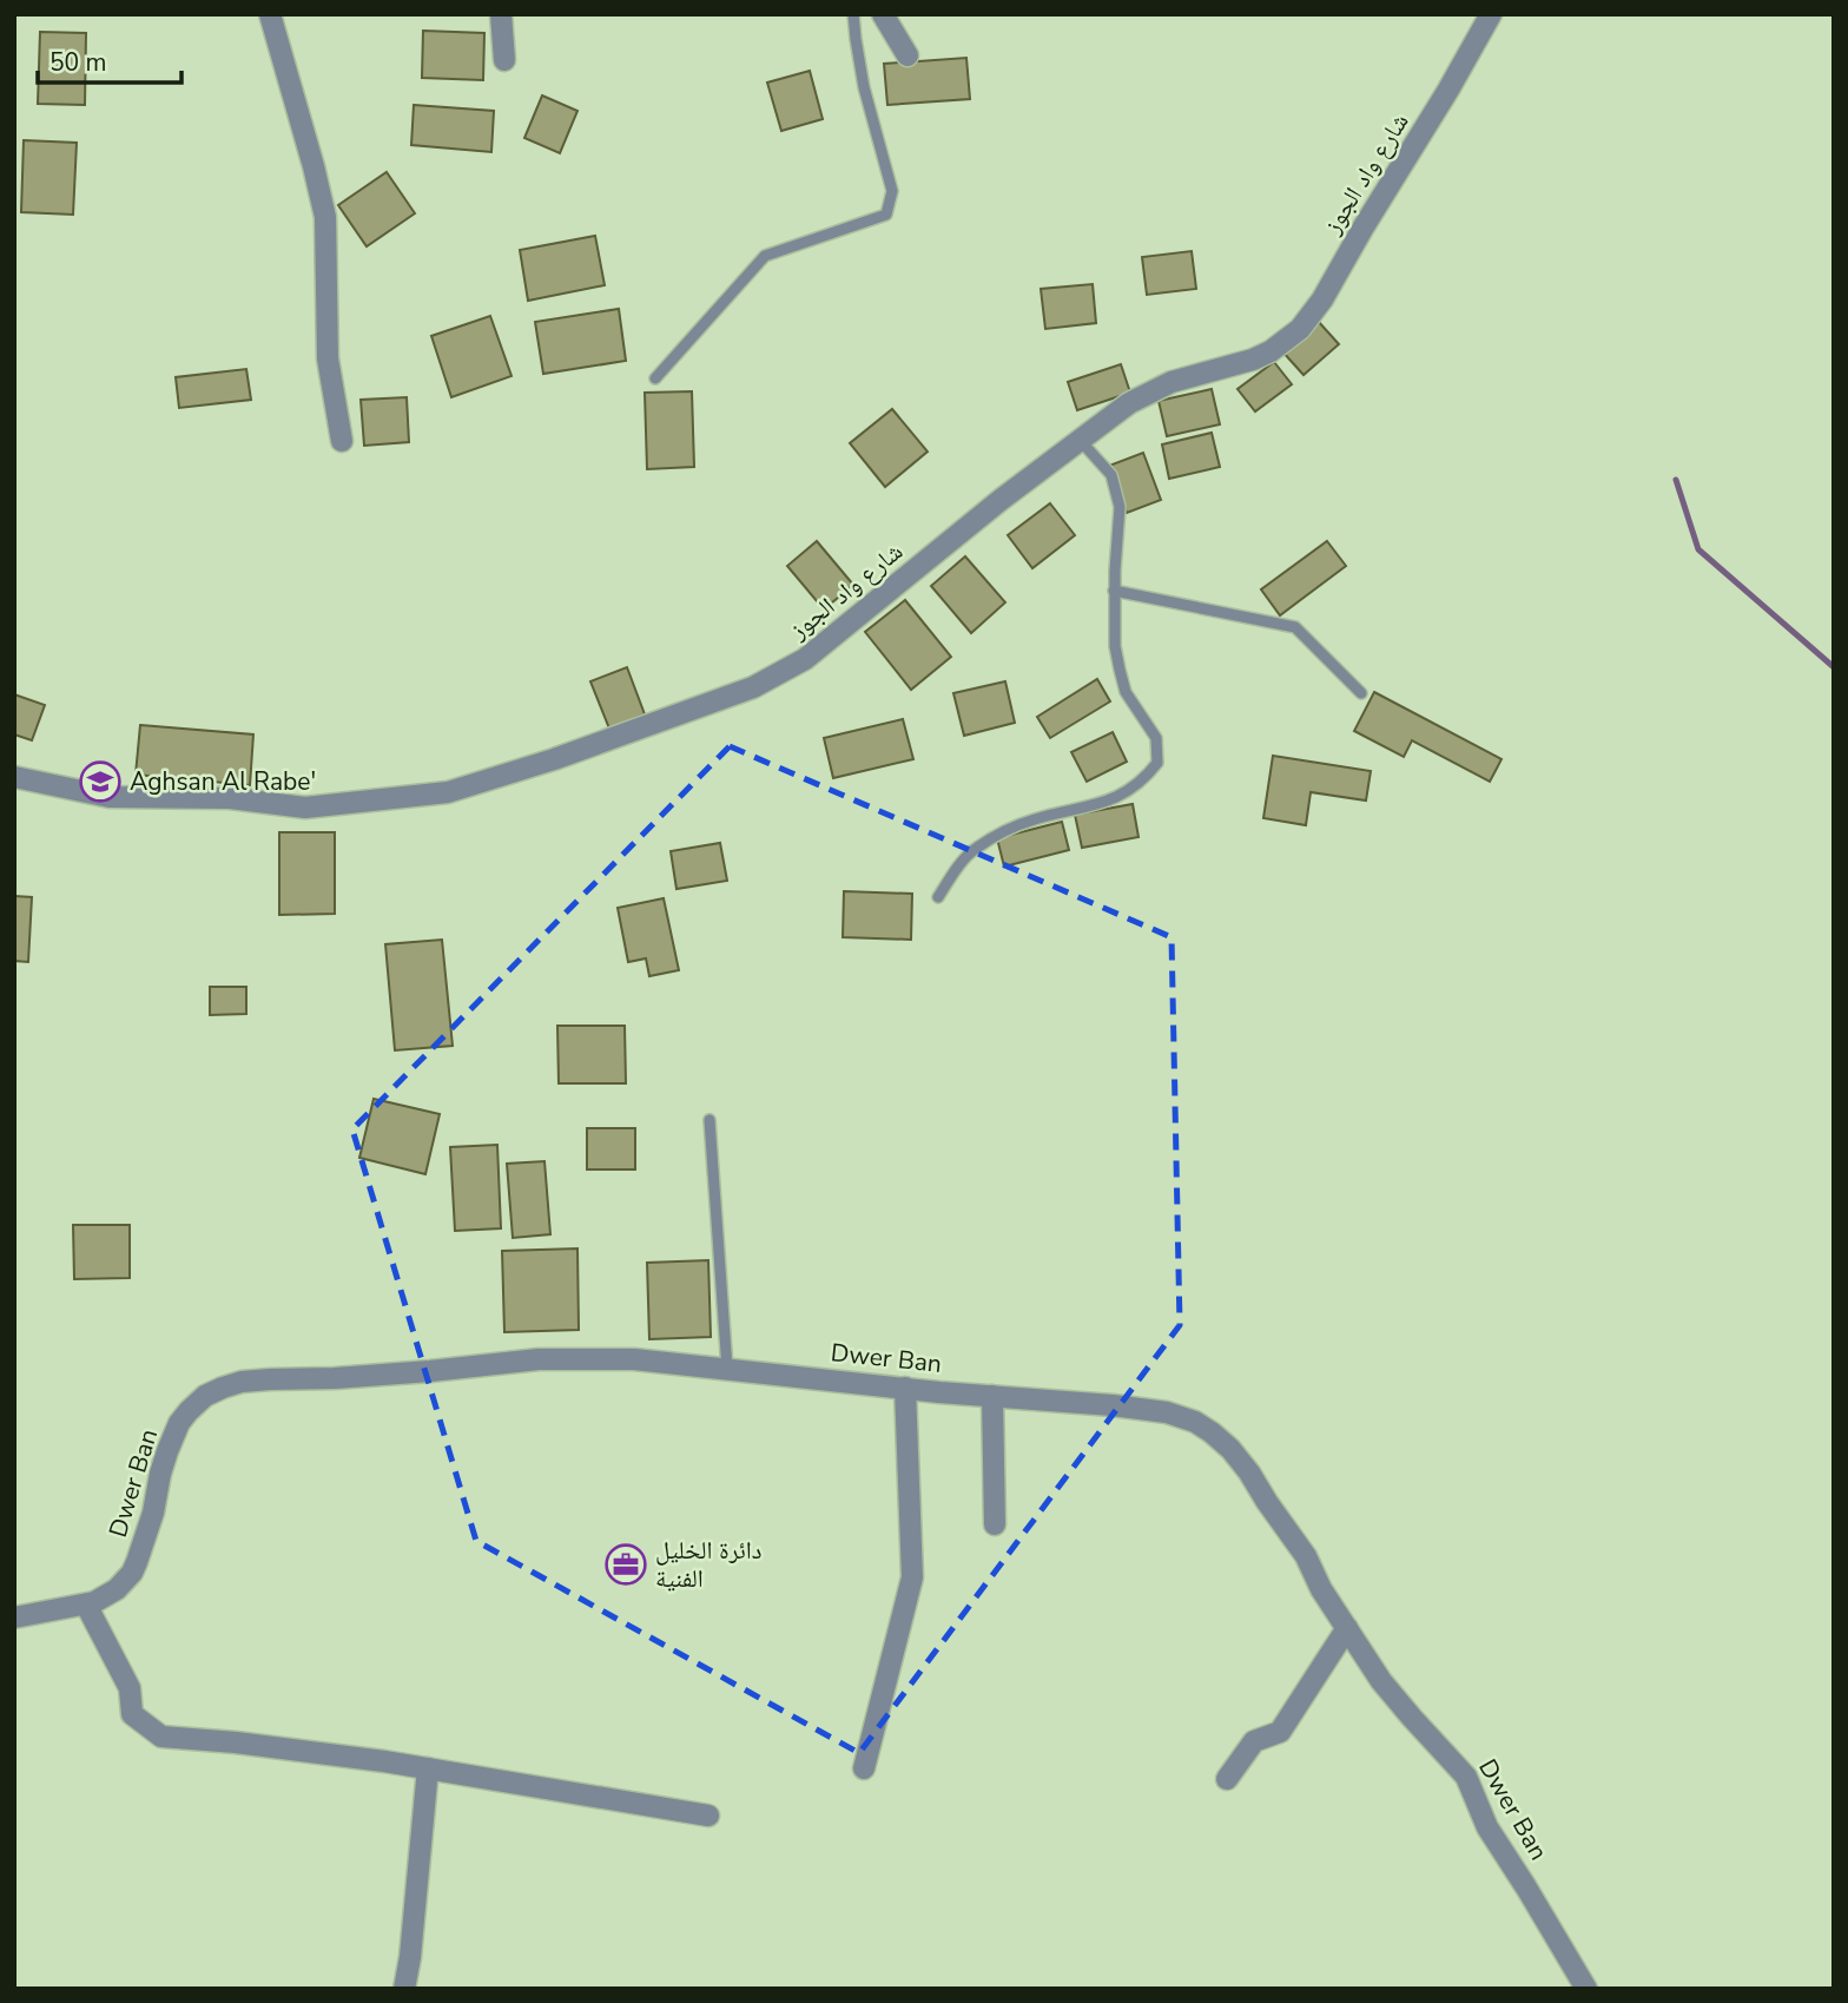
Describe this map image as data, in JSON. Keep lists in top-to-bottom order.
{
  "streets": {
    "street": ["شارع واد الجوز", "Dwer Ban"]
  },
  "places": {
    "school or university": ["Aghsan Al Rabe'"],
    "office": ["دائرة الخليل الفنية"]
  },
  "scale_bar": "50 m"
}
